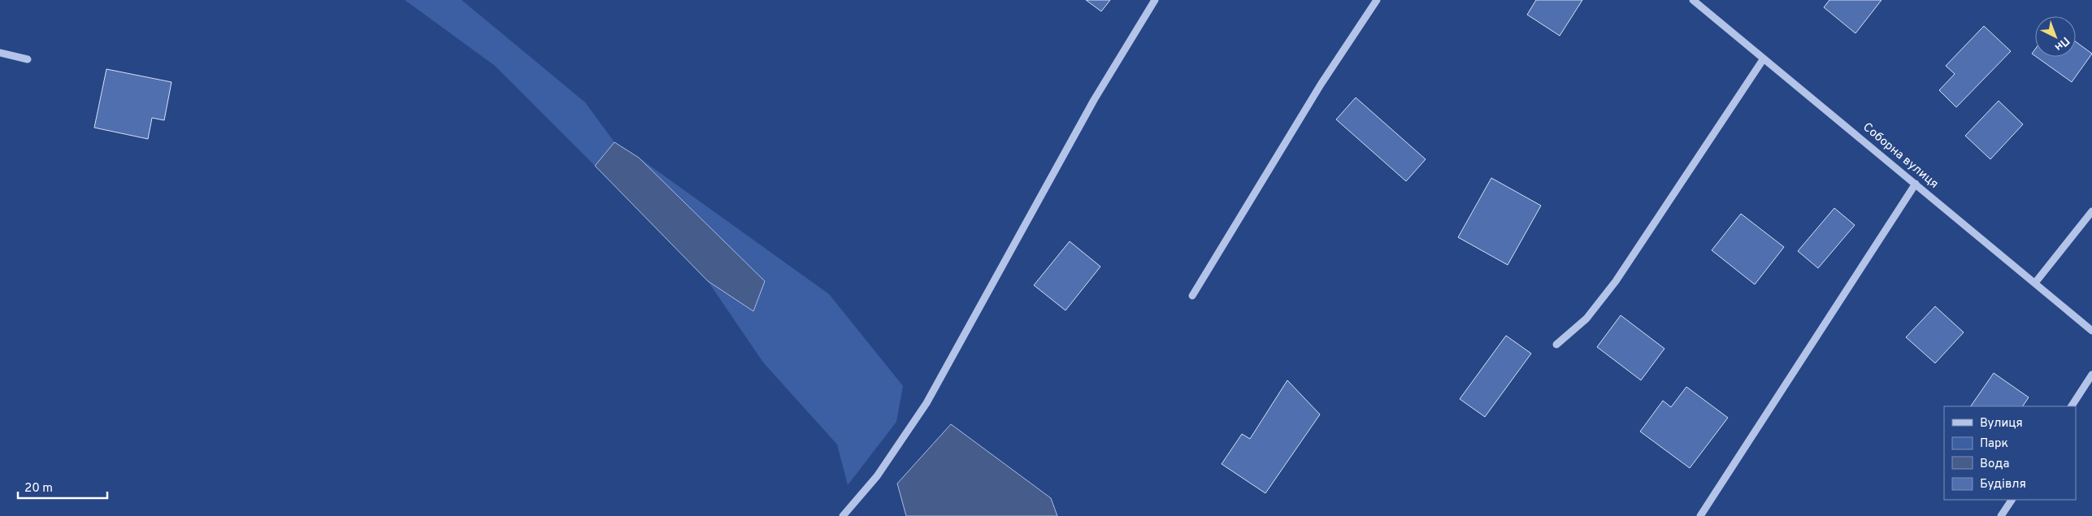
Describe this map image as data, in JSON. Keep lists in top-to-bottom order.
{
  "streets": {
    "street": ["Соборна вулиця"]
  },
  "legend": [
    "Вулиця",
    "Парк",
    "Вода",
    "Будівля"
  ],
  "scale_bar": "20 m",
  "north": "bottom right"
}
